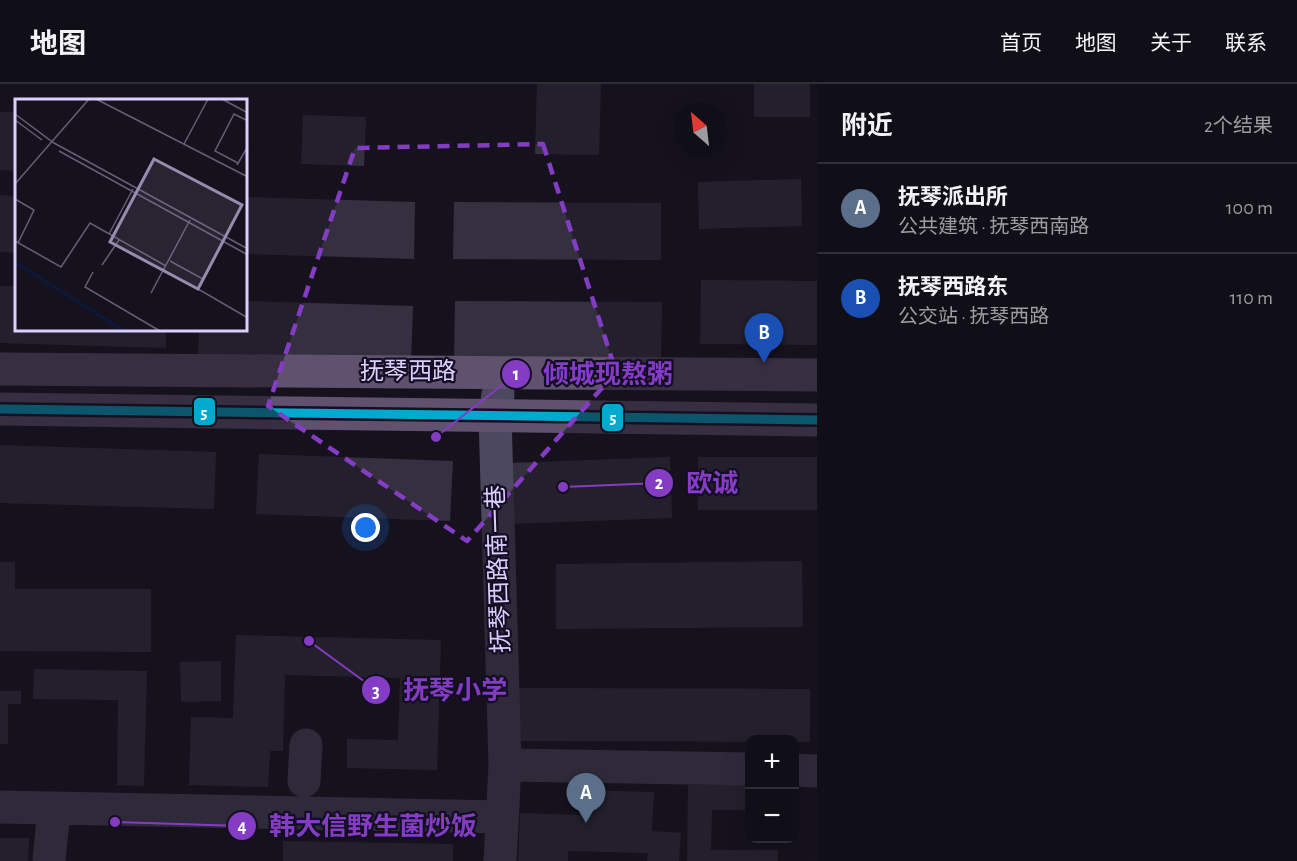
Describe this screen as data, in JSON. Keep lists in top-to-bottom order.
{
  "streets": {
    "main road": ["抚琴西路"],
    "street": ["抚琴西路南一巷"]
  },
  "crossings": [
    ["抚琴西路", "抚琴西路南一巷"]
  ],
  "places": [
    "倾城现熬粥",
    "欧诚",
    "抚琴小学",
    "韩大信野生菌炒饭"
  ],
  "lines": ["transit line 5"],
  "north": "top left",
  "page": {
    "header": "地图",
    "nav": [
      "首页",
      "地图",
      "关于",
      "联系"
    ],
    "heading": ["附近", "2个结果"],
    "list": [
      {
        "mark": "A",
        "name": "抚琴派出所",
        "note": "公共建筑 · 抚琴西南路",
        "value": "100 m"
      },
      {
        "mark": "B",
        "name": "抚琴西路东",
        "note": "公交站 · 抚琴西路",
        "value": "110 m"
      }
    ],
    "pins": ["B", "A"],
    "map_buttons": ["+", "−"]
  }
}
